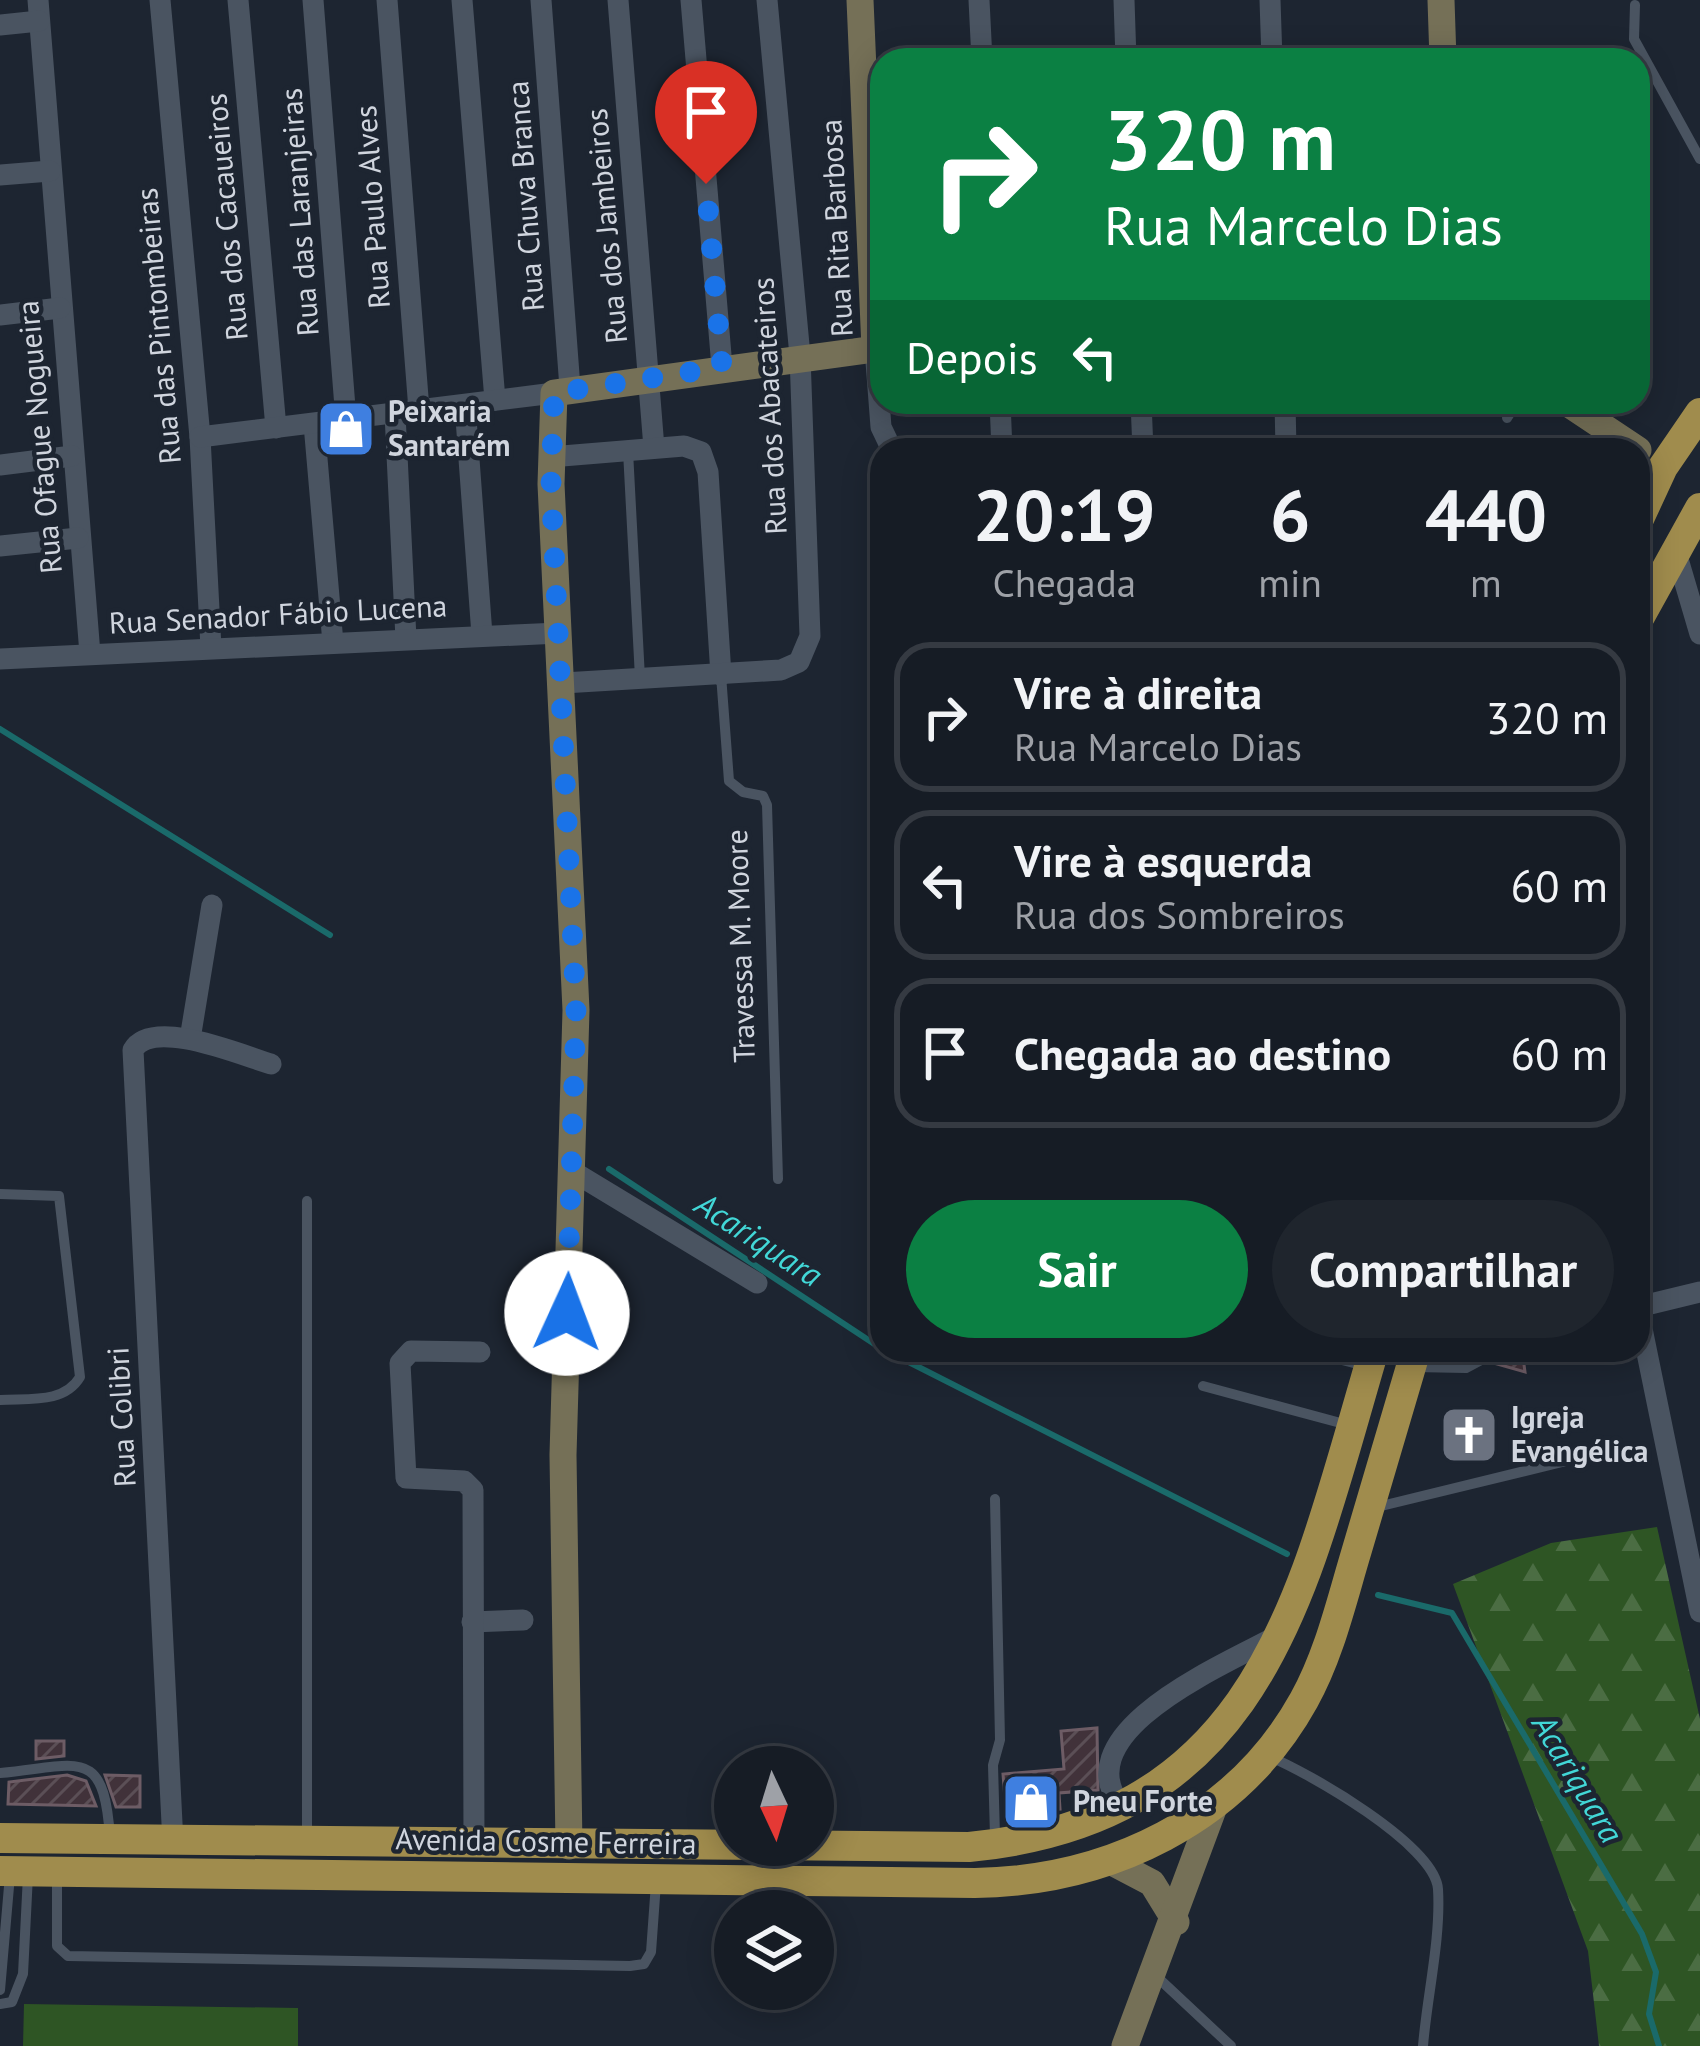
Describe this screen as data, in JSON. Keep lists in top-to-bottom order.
{
  "streets": {
    "main road": ["Avenida Cosme Ferreira"],
    "street": [
      "Rua Chuva Branca",
      "Rua Paulo Alves",
      "Rua das Laranjeiras",
      "Rua dos Cacaueiros",
      "Rua dos Jambeiros",
      "Rua Rita Barbosa",
      "Rua das Pintombeiras",
      "Rua dos Abacateiros",
      "Rua Ofague Nogueira",
      "Rua Senador Fábio Lucena",
      "Travessa M. Moore",
      "Rua Colibri"
    ]
  },
  "crossings": [
    ["Rua dos Jambeiros", "Travessa M. Moore"],
    ["Rua das Pintombeiras", "Rua Senador Fábio Lucena"],
    ["Rua dos Abacateiros", "Travessa M. Moore"],
    ["Rua Ofague Nogueira", "Rua Senador Fábio Lucena"],
    ["Rua Colibri", "Avenida Cosme Ferreira"]
  ],
  "water": ["Acariquara"],
  "places": {
    "shop": ["Peixaria Santarém", "Pneu Forte"],
    "church": ["Igreja Evangélica"]
  },
  "north": "bottom",
  "page": {
    "turn": ["320 m", "Rua Marcelo Dias"],
    "then": "Depois",
    "eta": [
      "20:19",
      "Chegada",
      "6",
      "min",
      "440",
      "m"
    ],
    "list": [
      {
        "name": "Vire à direita",
        "note": "Rua Marcelo Dias",
        "value": "320 m"
      },
      {
        "name": "Vire à esquerda",
        "note": "Rua dos Sombreiros",
        "value": "60 m"
      },
      {
        "name": "Chegada ao destino",
        "value": "60 m"
      }
    ],
    "buttons": ["Sair", "Compartilhar"]
  }
}
